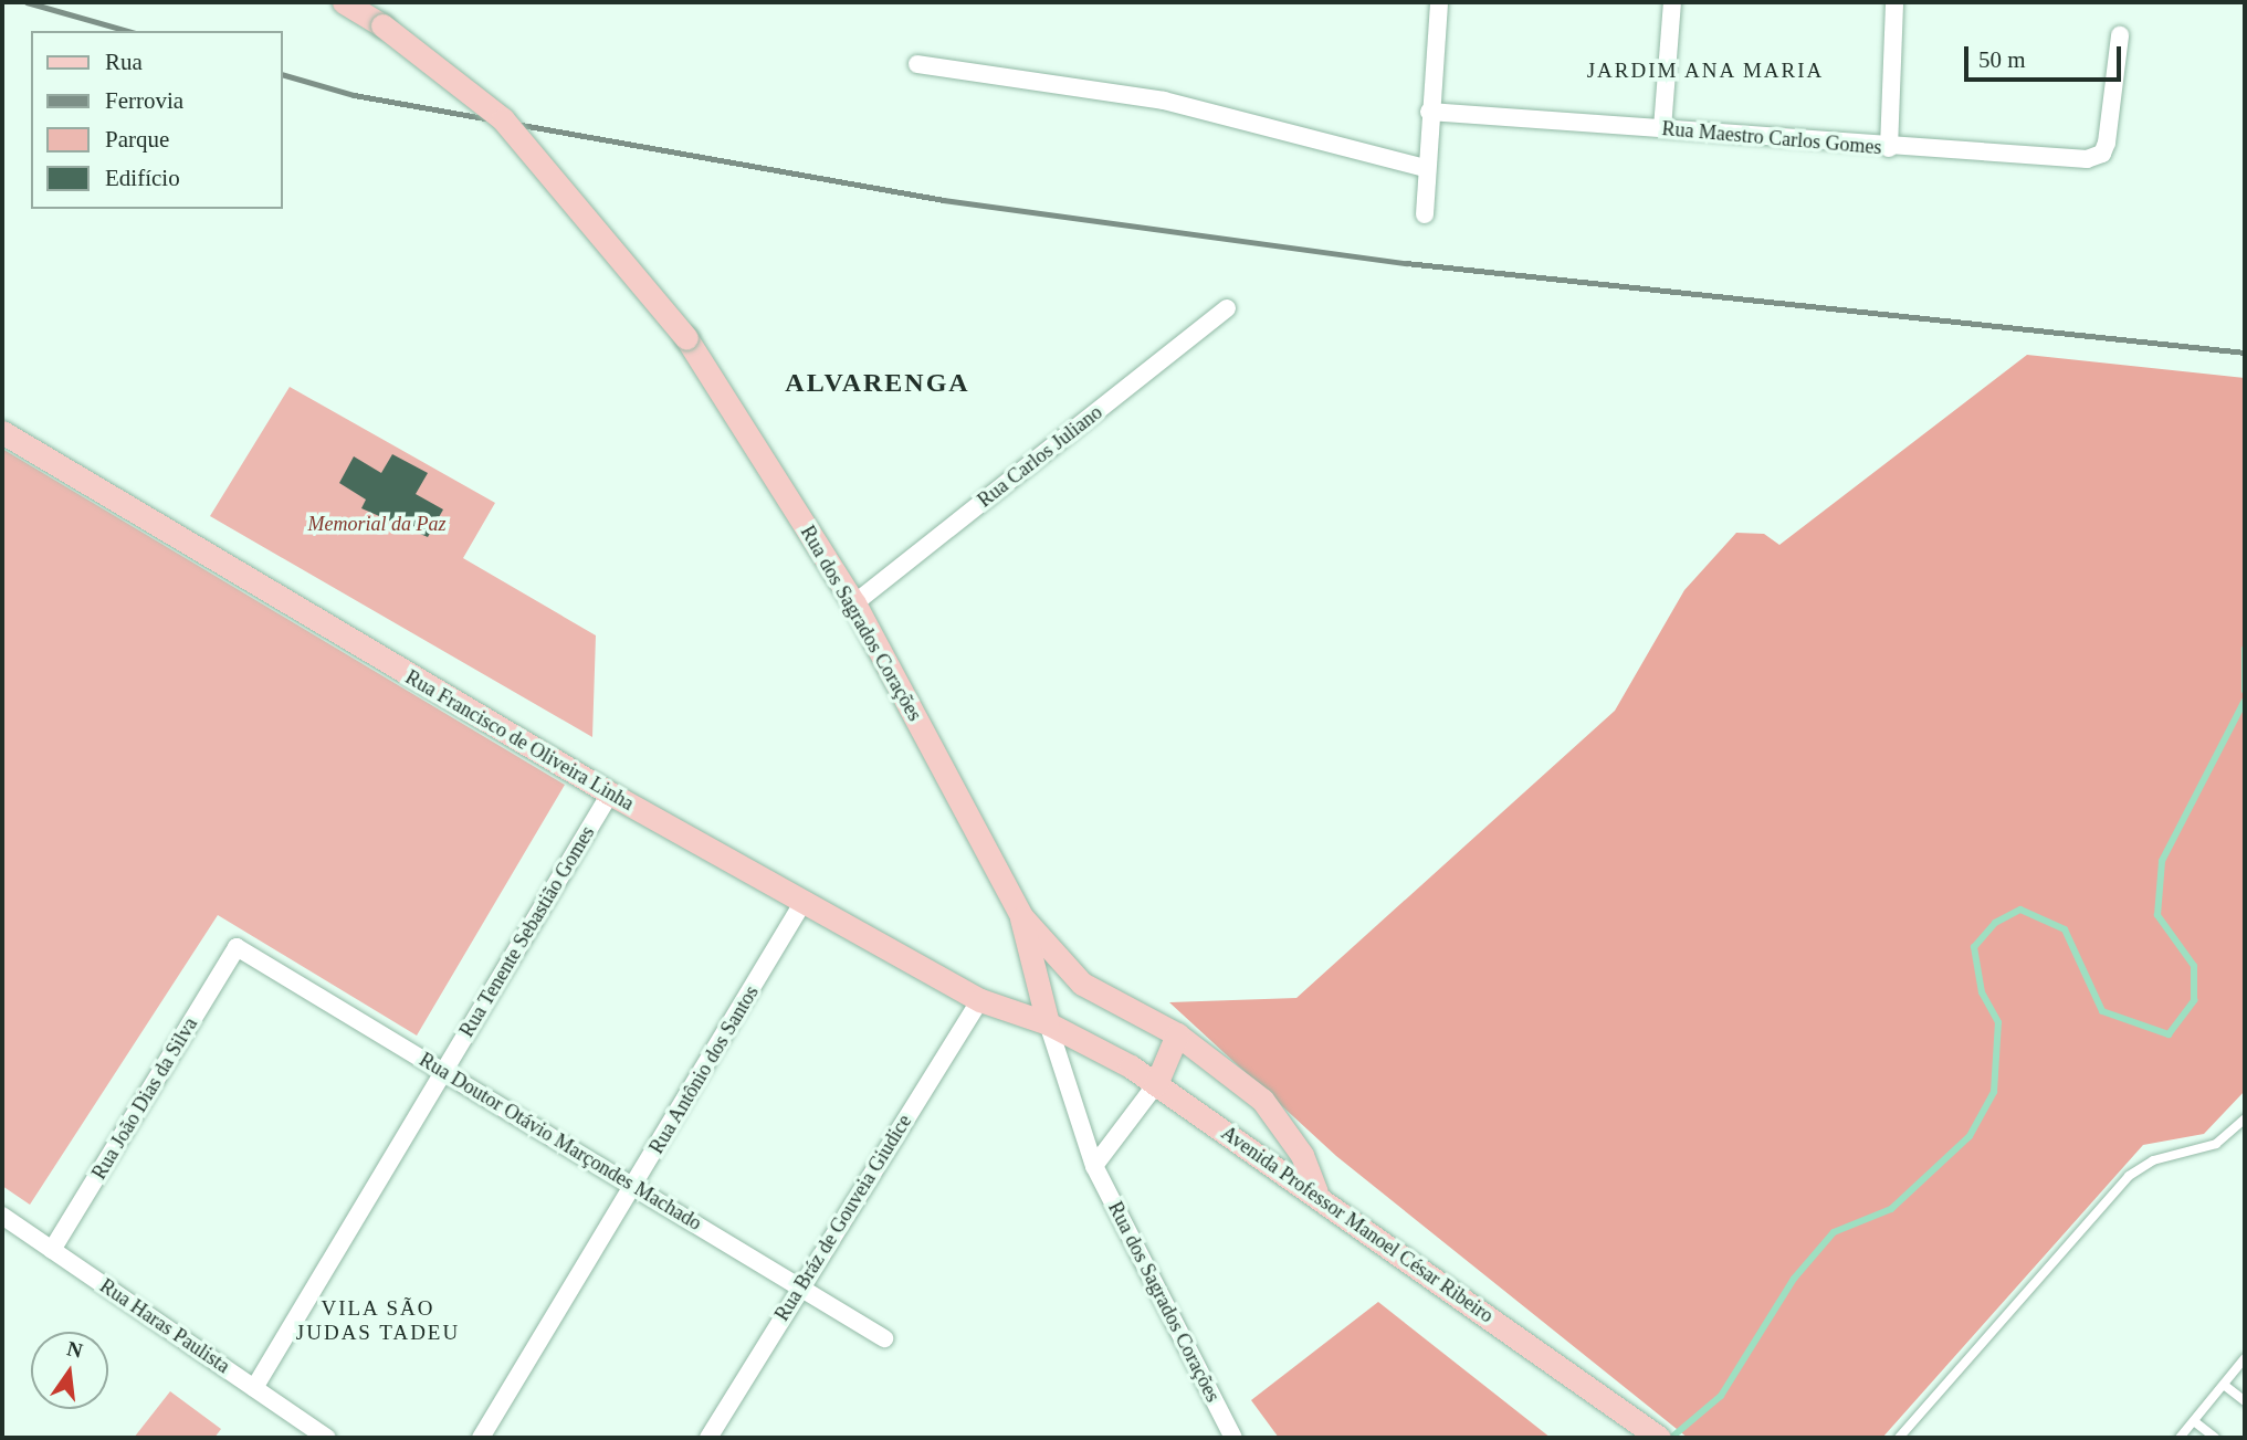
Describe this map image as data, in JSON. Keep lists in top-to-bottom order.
{
  "streets": {
    "main road": ["Rua dos Sagrados Corações", "Rua Francisco de Oliveira Linha", "Avenida Professor Manoel César Ribeiro"],
    "street": [
      "Rua Maestro Carlos Gomes",
      "Rua Carlos Juliano",
      "Rua Tenente Sebastião Gomes",
      "Rua Antônio dos Santos",
      "Rua João Dias da Silva",
      "Rua Doutor Otávio Marçondes Machado",
      "Rua Bráz de Gouveia Giudice",
      "Rua Haras Paulista"
    ]
  },
  "crossings": [
    ["Rua Carlos Juliano", "Rua dos Sagrados Corações"],
    ["Rua dos Sagrados Corações", "Rua Francisco de Oliveira Linha"],
    ["Rua dos Sagrados Corações", "Avenida Professor Manoel César Ribeiro"],
    ["Rua Francisco de Oliveira Linha", "Rua Tenente Sebastião Gomes"],
    ["Rua Francisco de Oliveira Linha", "Rua Antônio dos Santos"],
    ["Rua Francisco de Oliveira Linha", "Rua Bráz de Gouveia Giudice"],
    ["Rua Francisco de Oliveira Linha", "Avenida Professor Manoel César Ribeiro"],
    ["Rua Tenente Sebastião Gomes", "Rua Doutor Otávio Marçondes Machado"],
    ["Rua Tenente Sebastião Gomes", "Rua Haras Paulista"],
    ["Rua Antônio dos Santos", "Rua Doutor Otávio Marçondes Machado"],
    ["Rua João Dias da Silva", "Rua Doutor Otávio Marçondes Machado"],
    ["Rua João Dias da Silva", "Rua Haras Paulista"],
    ["Rua Doutor Otávio Marçondes Machado", "Rua Bráz de Gouveia Giudice"]
  ],
  "districts": ["JARDIM ANA MARIA", "ALVARENGA", "VILA SÃO JUDAS TADEU"],
  "parks": ["Memorial da Paz"],
  "legend": [
    "Rua",
    "Ferrovia",
    "Parque",
    "Edifício"
  ],
  "scale_bar": "50 m",
  "north": "top"
}
